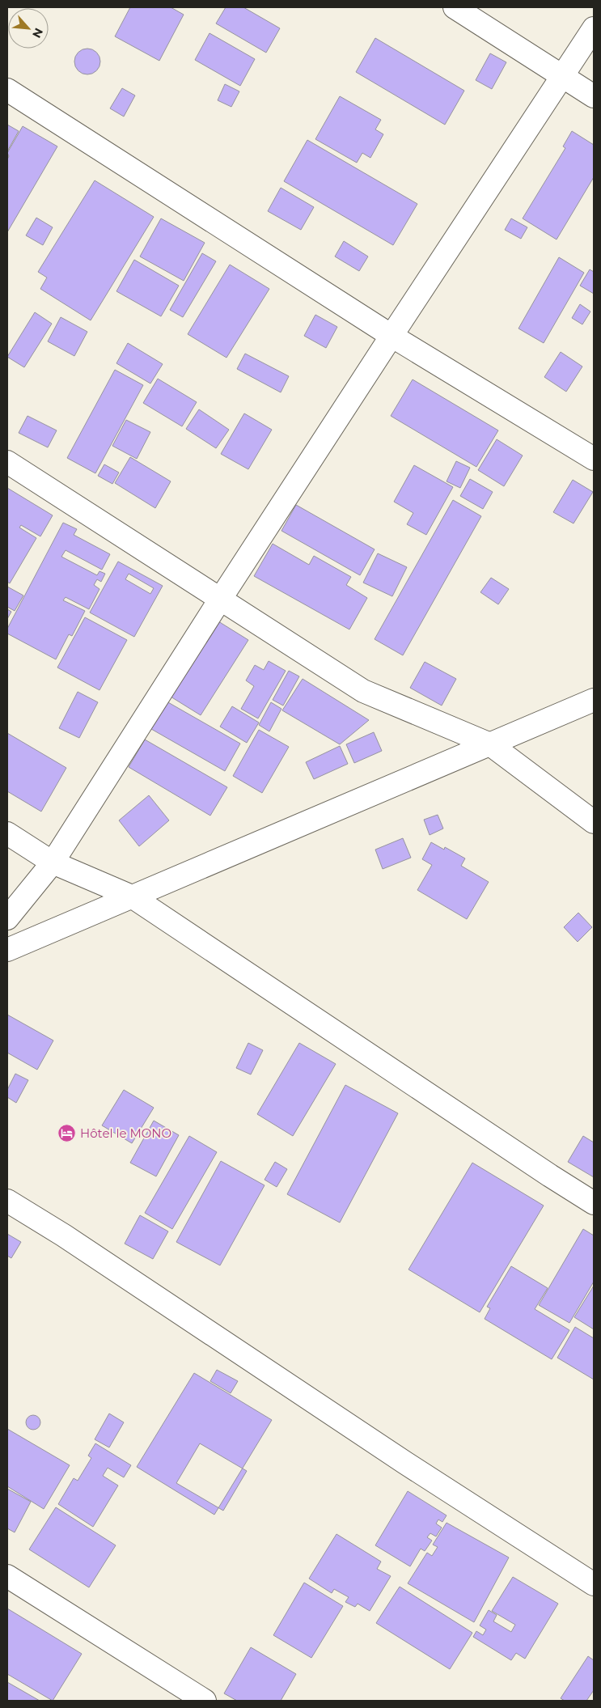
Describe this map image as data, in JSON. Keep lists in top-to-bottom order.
{
  "places": {
    "hotel": ["Hôtel le MONO"]
  },
  "north": "bottom right"
}
